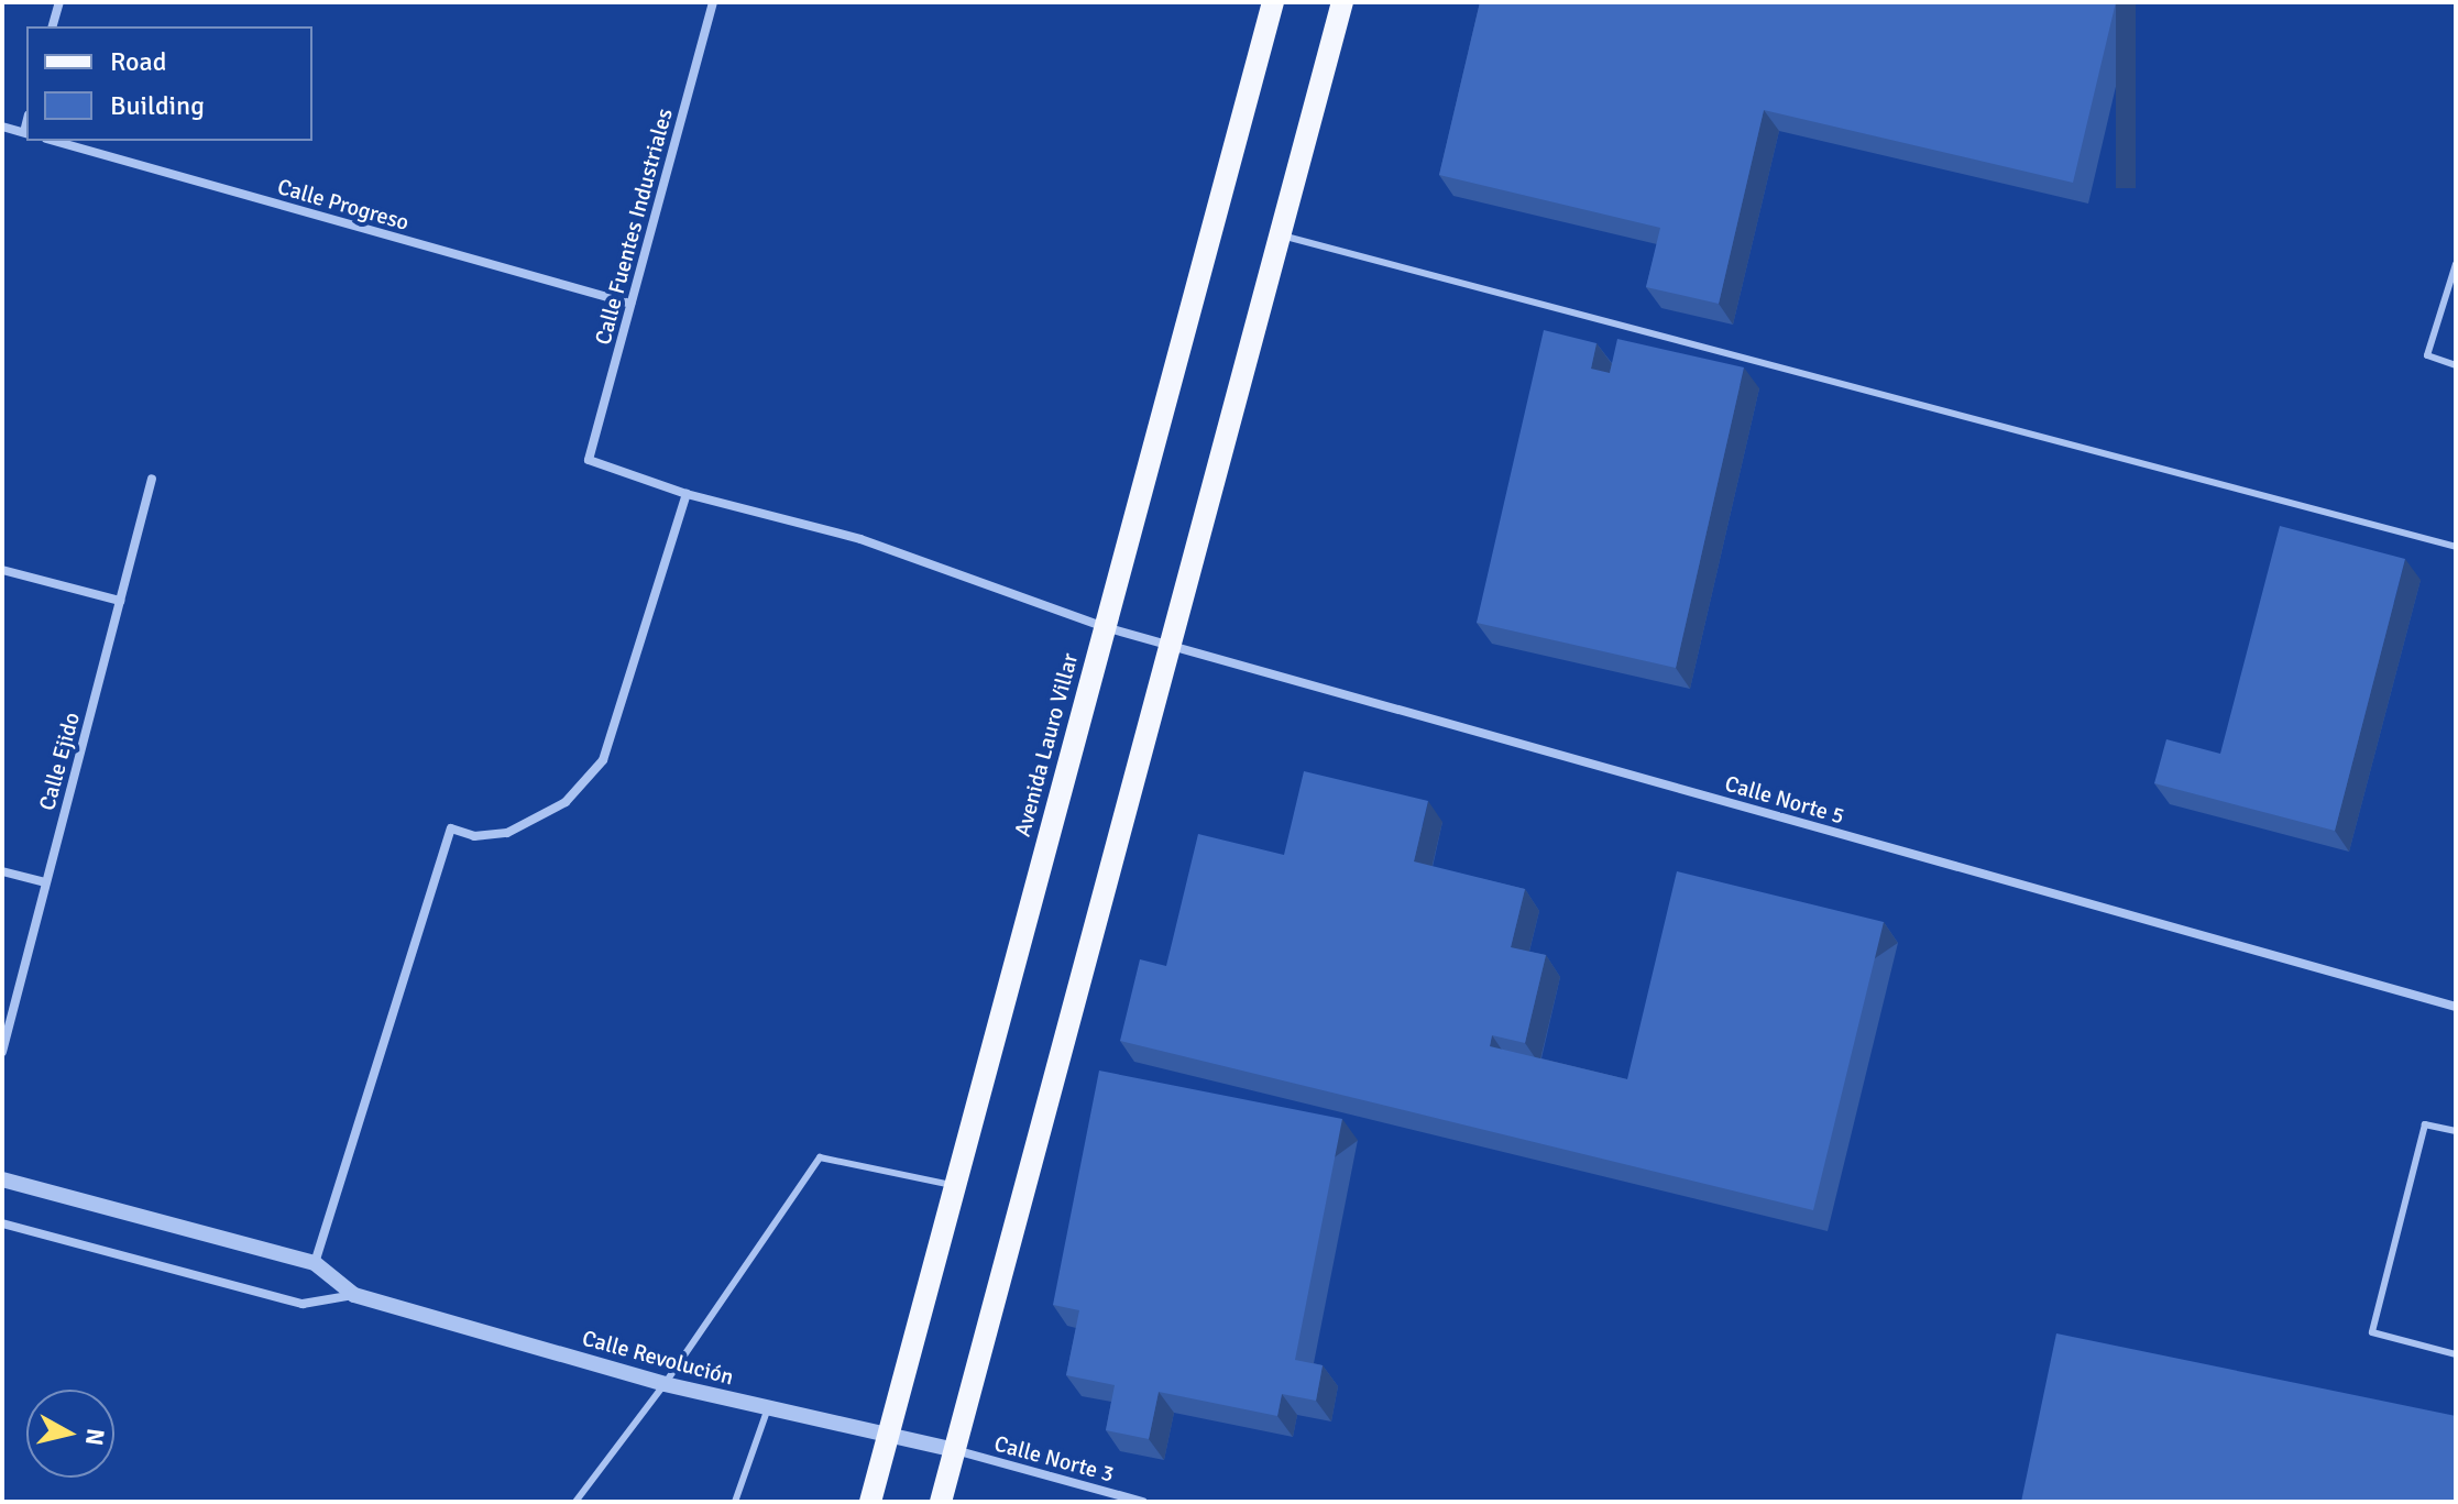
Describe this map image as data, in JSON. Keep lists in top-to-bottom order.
{
  "streets": {
    "main road": ["Avenida Lauro Villar"],
    "street": [
      "Calle Progreso",
      "Calle Fuentes Industriales",
      "Calle Ejido",
      "Calle Norte 5",
      "Calle Revolución",
      "Calle Norte 3"
    ]
  },
  "crossings": [
    ["Calle Progreso", "Calle Fuentes Industriales"],
    ["Calle Fuentes Industriales", "Calle Norte 5"],
    ["Avenida Lauro Villar", "Calle Norte 5"],
    ["Avenida Lauro Villar", "Calle Revolución"],
    ["Calle Revolución", "Calle Norte 3"]
  ],
  "legend": ["Road", "Building"],
  "north": "right"
}
